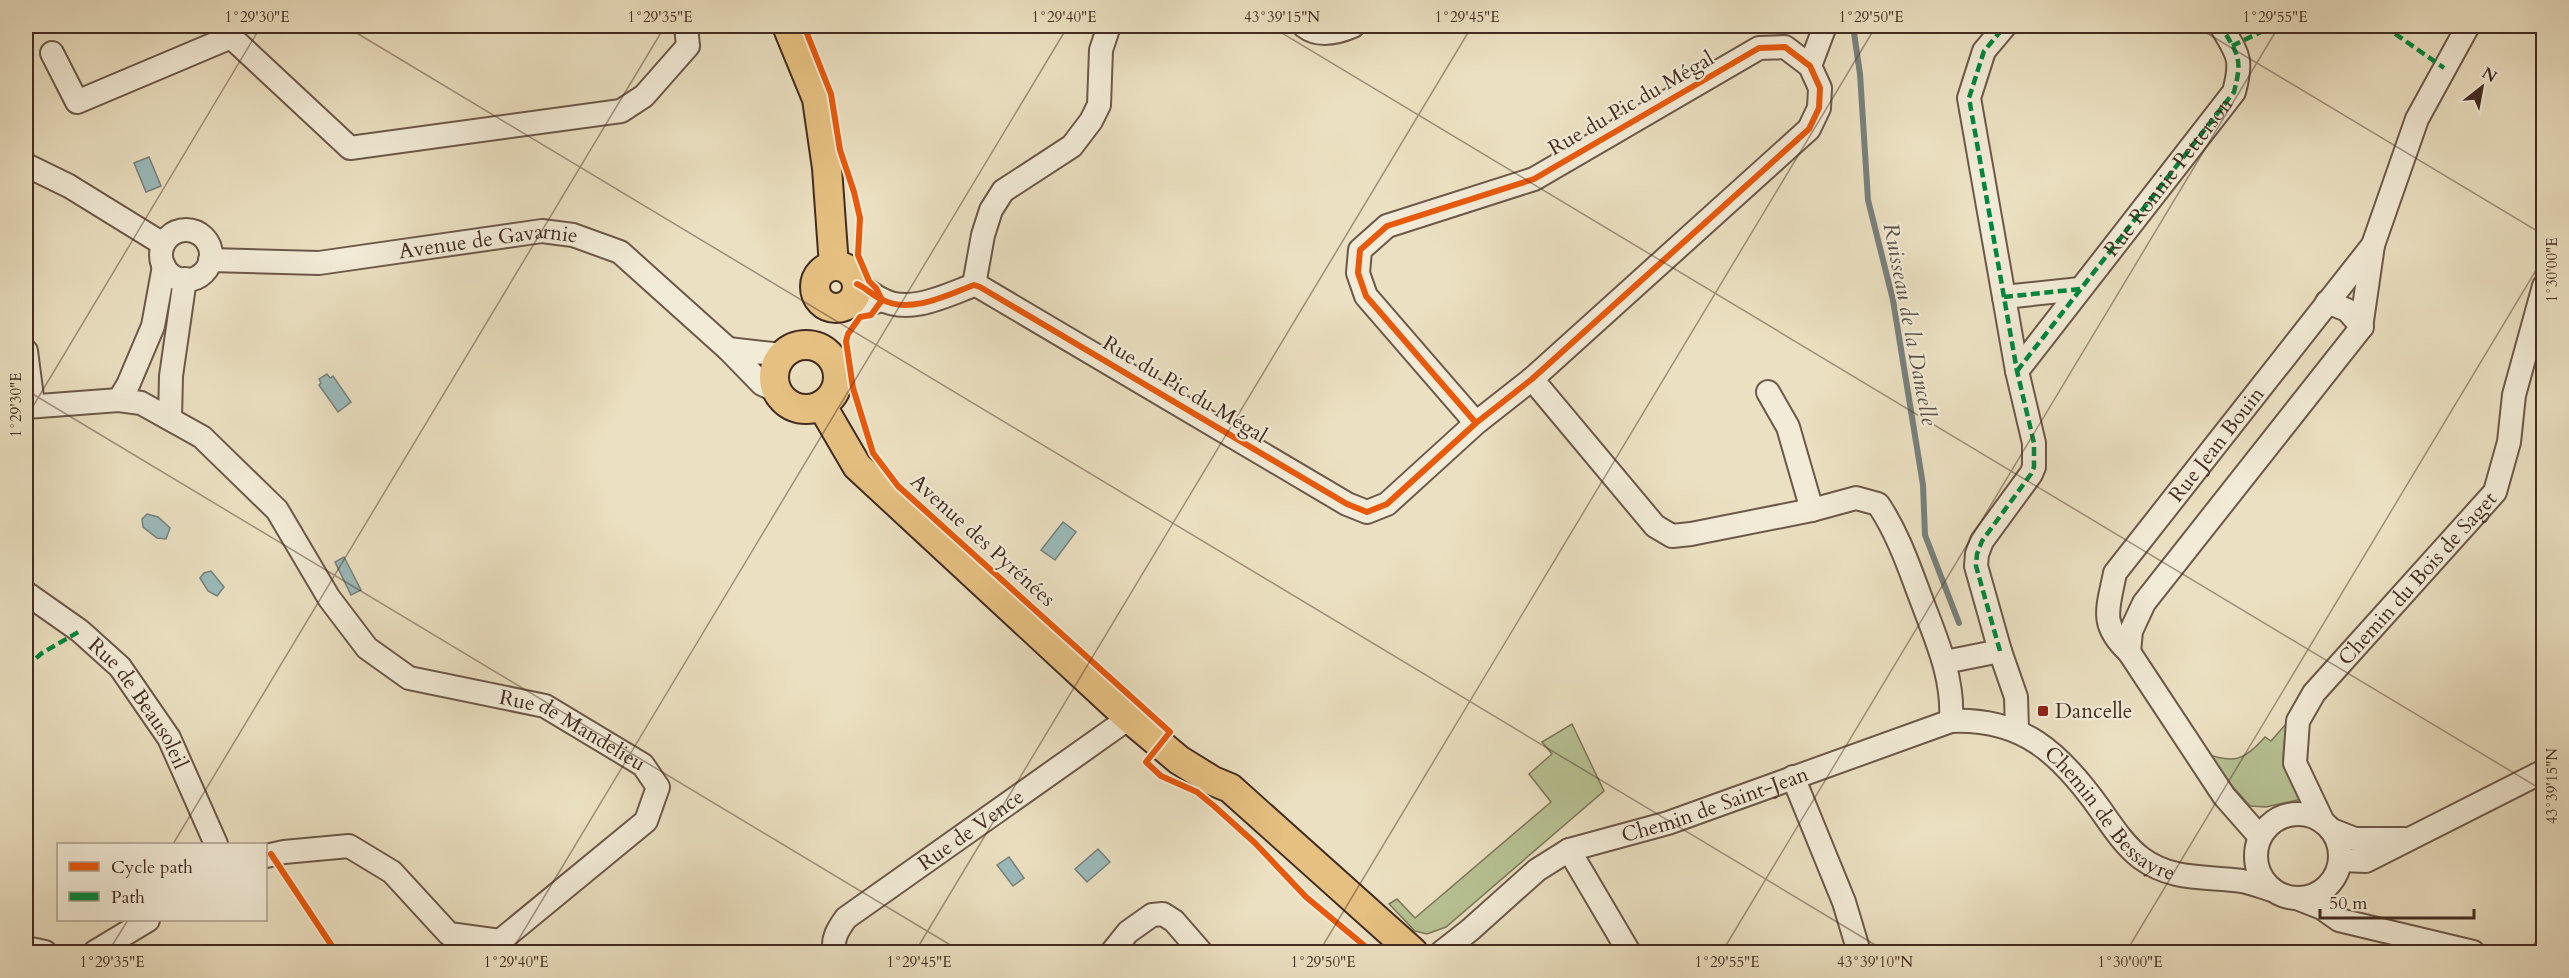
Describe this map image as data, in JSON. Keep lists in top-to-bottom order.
{
  "streets": {
    "main road": ["Avenue des Pyrénées"],
    "street": [
      "Rue du Pic du Mégal",
      "Rue Ronnie Petterson",
      "Avenue de Gavarnie",
      "Rue Jean Bouin",
      "Chemin du Bois de Saget",
      "Rue de Beausoleil",
      "Rue de Mandelieu",
      "Chemin de Saint-Jean",
      "Chemin de Bessayre",
      "Rue de Vence"
    ]
  },
  "crossings": [
    ["Avenue de Gavarnie", "Avenue des Pyrénées"],
    ["Rue Jean Bouin", "Chemin du Bois de Saget"],
    ["Rue Jean Bouin", "Chemin de Bessayre"],
    ["Avenue des Pyrénées", "Rue de Vence"],
    ["Chemin du Bois de Saget", "Chemin de Bessayre"],
    ["Chemin de Saint-Jean", "Chemin de Bessayre"]
  ],
  "water": ["Ruisseau de la Dancelle"],
  "places": {
    "transit": ["Dancelle"]
  },
  "legend": ["Cycle path", "Path"],
  "scale_bar": "50 m",
  "north": "top right",
  "coordinates": [
    "1°29'30\"E",
    "1°29'35\"E",
    "1°29'40\"E",
    "43°39'15\"N",
    "1°29'45\"E",
    "1°29'50\"E",
    "1°29'55\"E",
    "1°30'00\"E",
    "43°39'10\"N"
  ]
}
